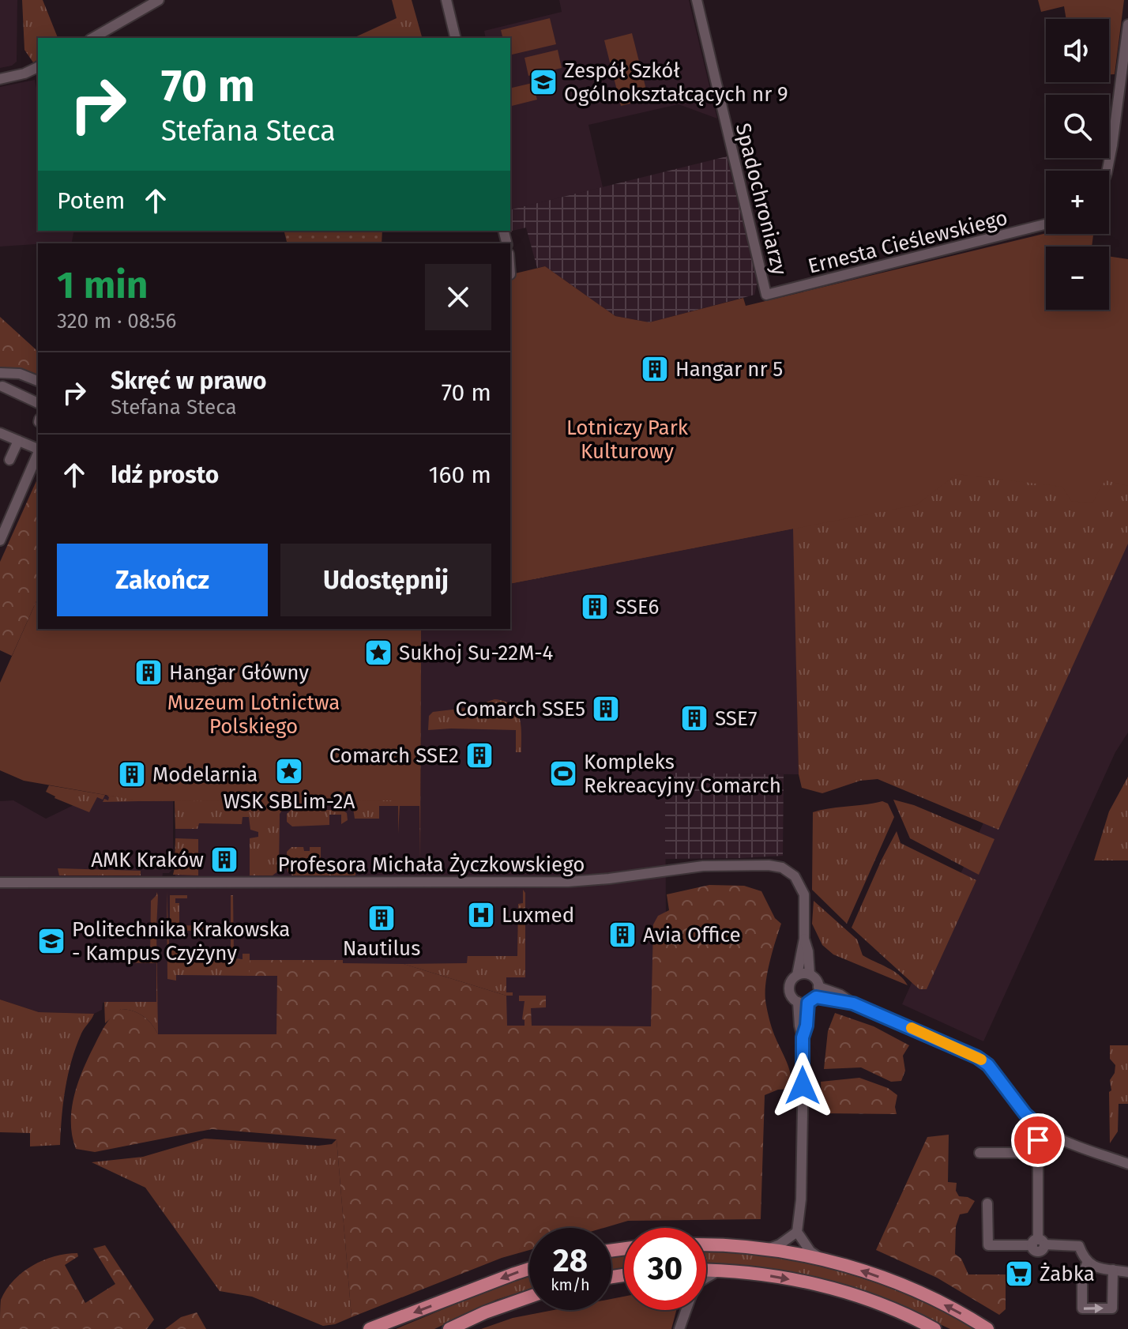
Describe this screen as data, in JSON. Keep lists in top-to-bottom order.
{
  "streets": {
    "street": ["Spadochroniarzy", "Ernesta Cieślewskiego", "Profesora Michała Życzkowskiego"]
  },
  "crossings": [
    ["Spadochroniarzy", "Ernesta Cieślewskiego"]
  ],
  "parks": ["Lotniczy Park Kulturowy", "Muzeum Lotnictwa Polskiego"],
  "places": {
    "school or university": ["Zespół Szkół Ogólnokształcących nr 9", "Politechnika Krakowska - Kampus Czyżyny"],
    "building": [
      "Hangar nr 5",
      "SSE6",
      "Hangar Główny",
      "Comarch SSE5",
      "SSE7",
      "Comarch SSE2",
      "Modelarnia",
      "AMK Kraków",
      "Nautilus",
      "Avia Office"
    ],
    "place": ["Sukhoj Su-22M-4", "WSK SBLim-2A"],
    "sports": ["Kompleks Rekreacyjny Comarch"],
    "hospital": ["Luxmed"],
    "supermarket": ["Żabka"]
  },
  "page": {
    "map_buttons": ["+", "−"],
    "turn": ["70 m", "Stefana Steca"],
    "then": "Potem",
    "heading": ["1 min", "320 m · 08:56"],
    "list": [
      {
        "name": "Skręć w prawo",
        "note": "Stefana Steca",
        "value": "70 m"
      },
      {
        "name": "Idź prosto",
        "value": "160 m"
      }
    ],
    "buttons": ["Zakończ", "Udostępnij"],
    "speed": "28 km/h",
    "limit": "30"
  }
}
